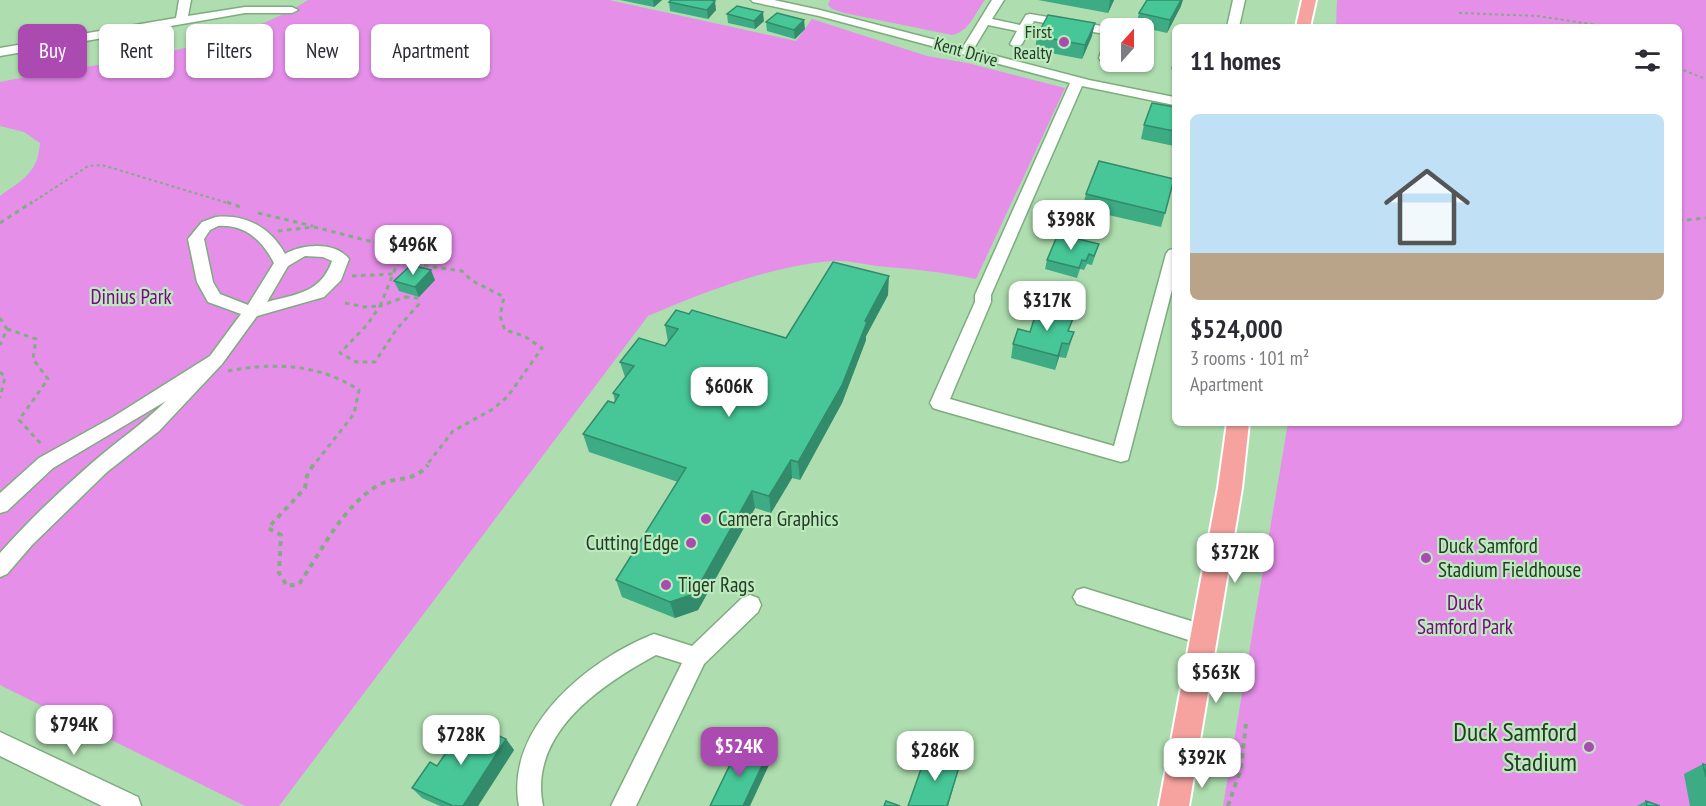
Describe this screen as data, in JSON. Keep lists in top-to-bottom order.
{
  "streets": {
    "street": ["Kent Drive"]
  },
  "parks": ["Dinius Park", "Duck Samford Park"],
  "places": [
    "First Realty",
    "Camera Graphics",
    "Cutting Edge",
    "Duck Samford Stadium Fieldhouse",
    "Tiger Rags",
    "Duck Samford Stadium"
  ],
  "north": "top",
  "page": {
    "chip": [
      "Buy",
      "Rent",
      "Filters",
      "New",
      "Apartment"
    ],
    "heading": "11 homes",
    "list": [
      {
        "name": "$524,000",
        "note": "3 rooms · 101 m² · Apartment"
      }
    ],
    "price": [
      "$398K",
      "$496K",
      "$317K",
      "$606K",
      "$372K",
      "$563K",
      "$794K",
      "$728K",
      "$524K",
      "$286K",
      "$392K"
    ]
  }
}
